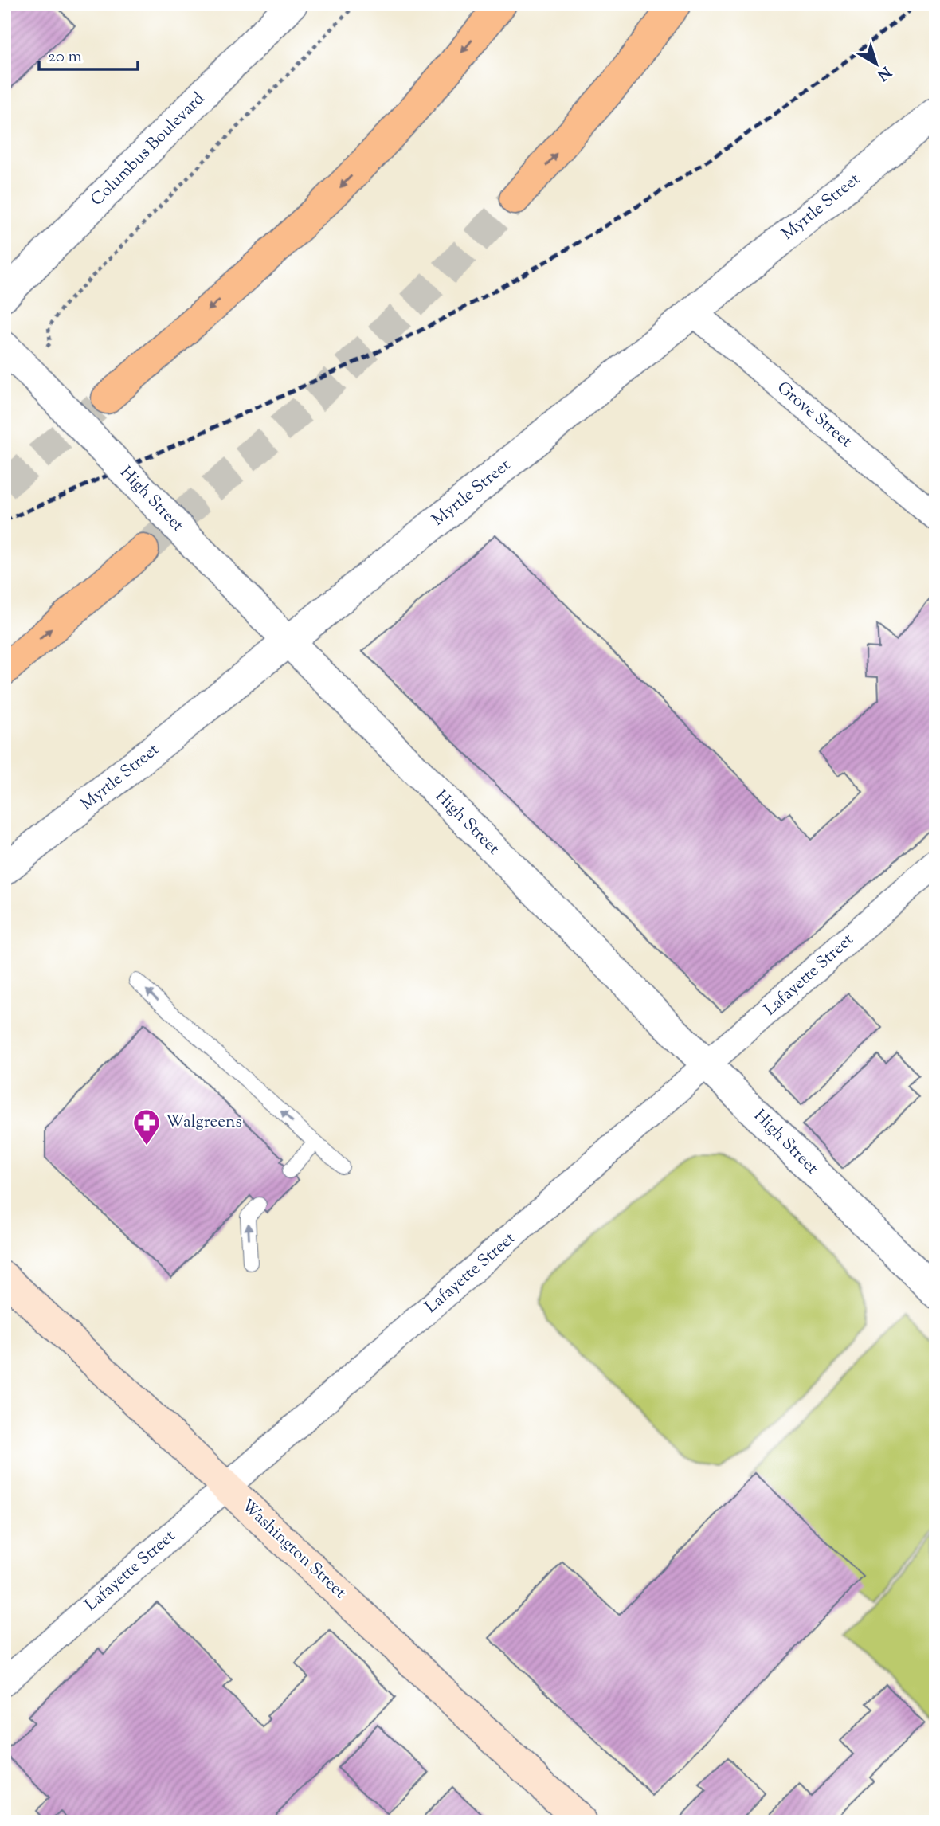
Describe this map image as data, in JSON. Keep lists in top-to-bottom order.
{
  "streets": {
    "main road": ["Washington Street"],
    "street": [
      "Columbus Boulevard",
      "Myrtle Street",
      "Grove Street",
      "High Street",
      "Lafayette Street"
    ]
  },
  "crossings": [
    ["Myrtle Street", "Grove Street"],
    ["Myrtle Street", "High Street"],
    ["High Street", "Lafayette Street"],
    ["Lafayette Street", "Washington Street"]
  ],
  "places": {
    "pharmacy": ["Walgreens"]
  },
  "scale_bar": "20 m",
  "north": "bottom right"
}
